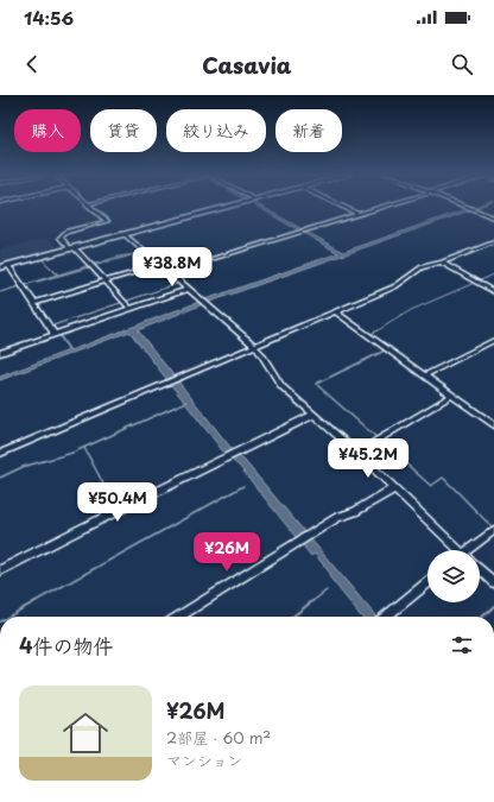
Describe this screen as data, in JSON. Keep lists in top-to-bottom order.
{
  "page": {
    "status": "14:56",
    "header": "Casavia",
    "chip": [
      "購入",
      "賃貸",
      "絞り込み",
      "新着"
    ],
    "price": [
      "¥38.8M",
      "¥45.2M",
      "¥50.4M",
      "¥26M"
    ],
    "heading": "4件の物件",
    "list": [
      {
        "name": "¥26M",
        "note": "2部屋 · 60 m² · マンション"
      }
    ]
  }
}
